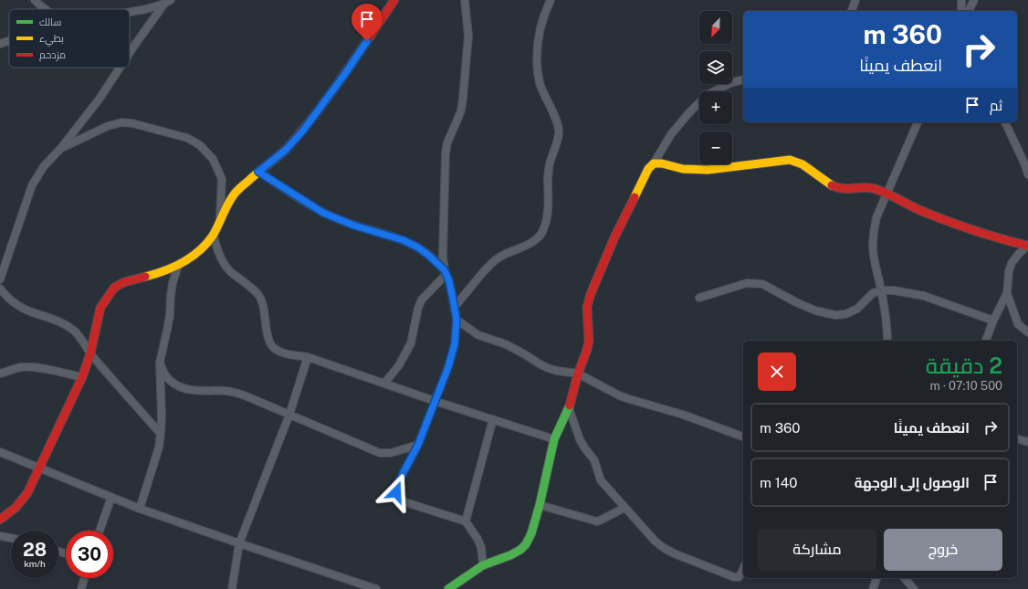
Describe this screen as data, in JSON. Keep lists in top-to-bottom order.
{
  "legend": ["سالك", "بطيء", "مزدحم"],
  "north": "bottom left",
  "page": {
    "map_buttons": ["+", "−"],
    "turn": ["360 m", "انعطف يمينًا"],
    "then": "ثم",
    "heading": ["2 دقيقة", "500 m · 07:10"],
    "list": [
      {
        "name": "انعطف يمينًا",
        "value": "360 m"
      },
      {
        "name": "الوصول إلى الوجهة",
        "value": "140 m"
      }
    ],
    "buttons": ["خروج", "مشاركة"],
    "speed": "28 km/h",
    "limit": "30"
  }
}
